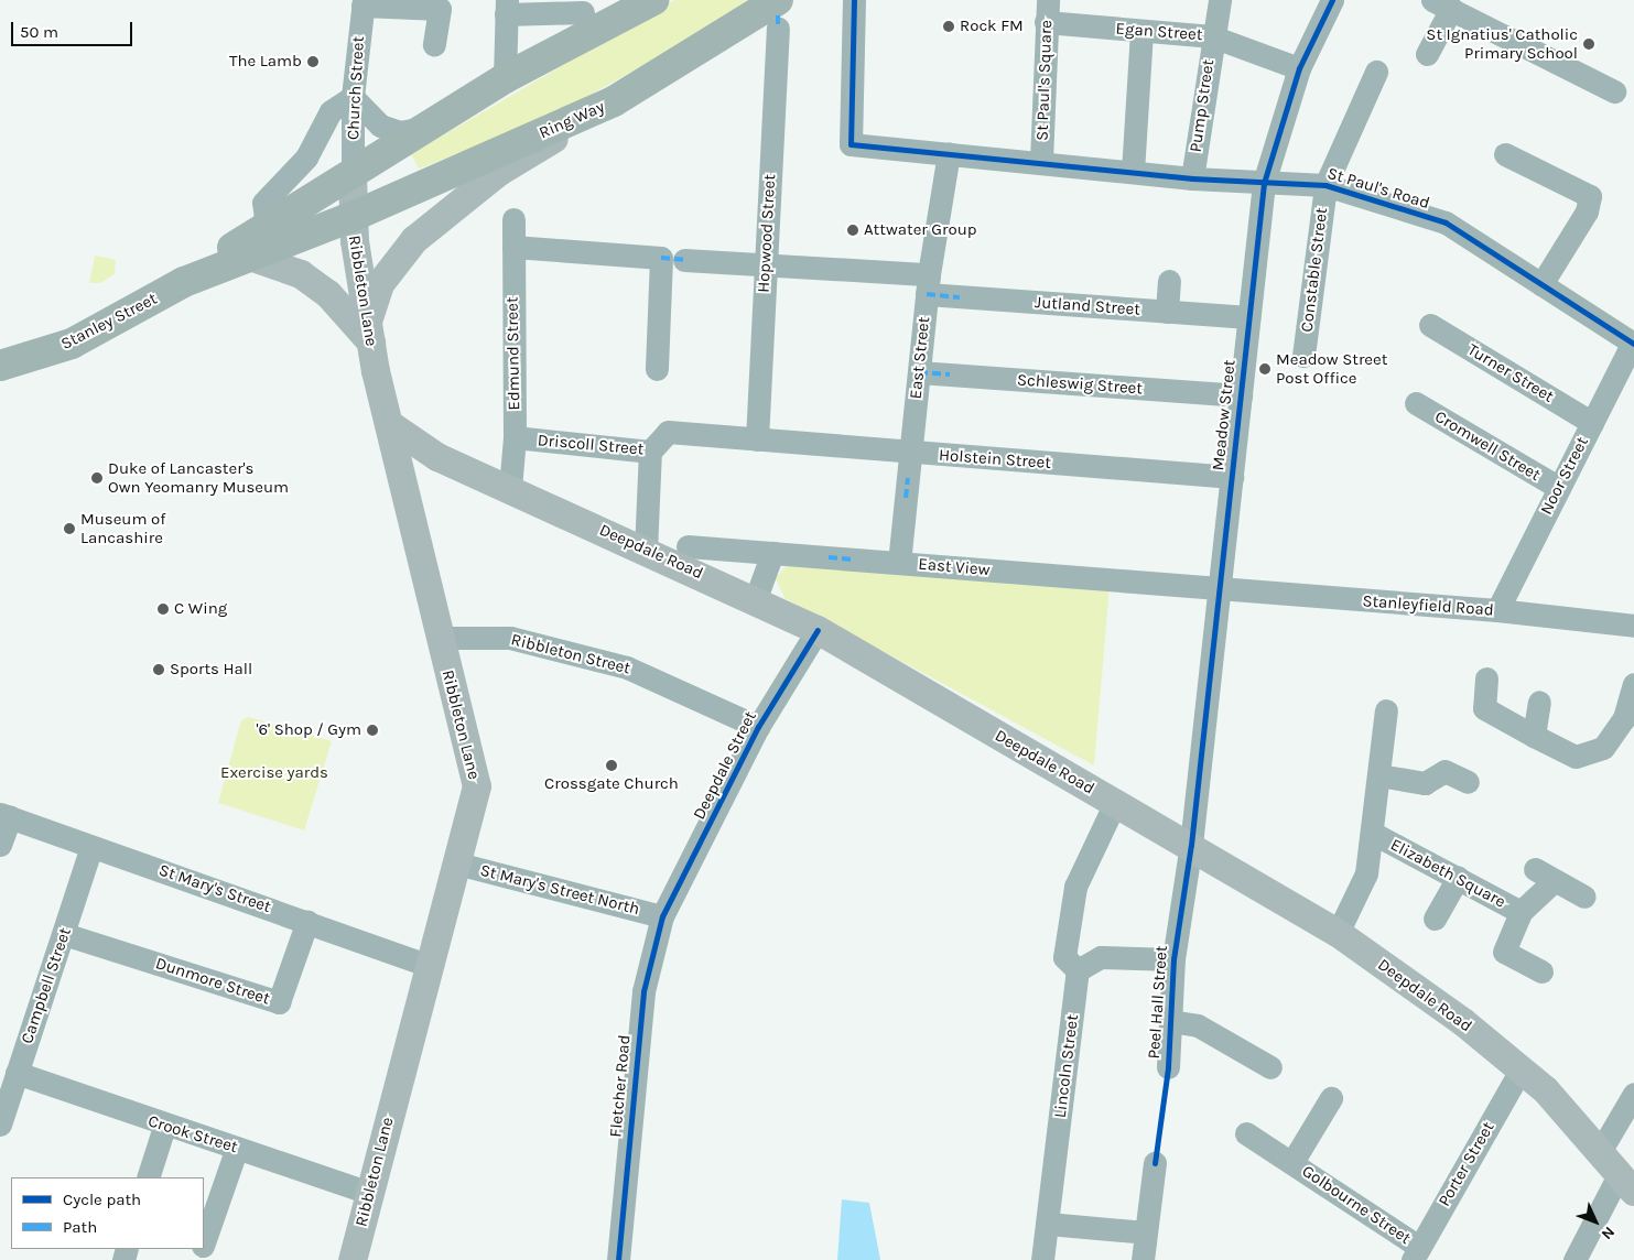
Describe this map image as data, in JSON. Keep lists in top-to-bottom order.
{
  "streets": {
    "highway": ["Ring Way", "Stanley Street"],
    "main road": ["Ribbleton Lane", "Deepdale Road"],
    "street": [
      "Egan Street",
      "St Paul's Square",
      "Church Street",
      "Pump Street",
      "St Paul's Road",
      "Hopwood Street",
      "Constable Street",
      "Jutland Street",
      "Edmund Street",
      "East Street",
      "Turner Street",
      "Schleswig Street",
      "Meadow Street",
      "Driscoll Street",
      "Cromwell Street",
      "Holstein Street",
      "Noor Street",
      "East View",
      "Stanleyfield Road",
      "Ribbleton Street",
      "Deepdale Street",
      "Elizabeth Square",
      "St Mary's Street",
      "St Mary's Street North",
      "Dunmore Street",
      "Campbell Street",
      "Peel Hall Street",
      "Lincoln Street",
      "Fletcher Road",
      "Crook Street",
      "Porter Street",
      "Golbourne Street"
    ]
  },
  "crossings": [
    ["Egan Street", "St Paul's Square"],
    ["Egan Street", "Pump Street"],
    ["Egan Street", "Meadow Street"],
    ["St Paul's Square", "St Paul's Road"],
    ["Church Street", "Ribbleton Lane"],
    ["Church Street", "Stanley Street"],
    ["Pump Street", "St Paul's Road"],
    ["Ring Way", "Hopwood Street"],
    ["Ring Way", "Ribbleton Lane"],
    ["Ring Way", "Stanley Street"],
    ["St Paul's Road", "Constable Street"],
    ["St Paul's Road", "East Street"],
    ["St Paul's Road", "Meadow Street"],
    ["St Paul's Road", "Noor Street"],
    ["Hopwood Street", "Jutland Street"],
    ["Hopwood Street", "Driscoll Street"],
    ["Hopwood Street", "Holstein Street"],
    ["Ribbleton Lane", "Stanley Street"],
    ["Ribbleton Lane", "Deepdale Road"],
    ["Ribbleton Lane", "Ribbleton Street"],
    ["Ribbleton Lane", "St Mary's Street"],
    ["Ribbleton Lane", "St Mary's Street North"],
    ["Ribbleton Lane", "Crook Street"],
    ["Jutland Street", "East Street"],
    ["Jutland Street", "Meadow Street"],
    ["Edmund Street", "Driscoll Street"],
    ["Edmund Street", "Deepdale Road"],
    ["East Street", "Schleswig Street"],
    ["East Street", "Holstein Street"],
    ["East Street", "East View"],
    ["Turner Street", "Noor Street"],
    ["Schleswig Street", "Meadow Street"],
    ["Meadow Street", "Holstein Street"],
    ["Meadow Street", "Deepdale Road"],
    ["Meadow Street", "East View"],
    ["Meadow Street", "Stanleyfield Road"],
    ["Meadow Street", "Peel Hall Street"],
    ["Driscoll Street", "Holstein Street"],
    ["Cromwell Street", "Noor Street"],
    ["Noor Street", "Stanleyfield Road"],
    ["Deepdale Road", "Deepdale Street"],
    ["Deepdale Road", "Peel Hall Street"],
    ["Deepdale Road", "Porter Street"],
    ["East View", "Stanleyfield Road"],
    ["Ribbleton Street", "Deepdale Street"],
    ["Deepdale Street", "St Mary's Street North"],
    ["Deepdale Street", "Fletcher Road"],
    ["St Mary's Street", "Dunmore Street"],
    ["St Mary's Street", "Campbell Street"],
    ["St Mary's Street North", "Fletcher Road"],
    ["Dunmore Street", "Campbell Street"],
    ["Campbell Street", "Crook Street"],
    ["Porter Street", "Golbourne Street"]
  ],
  "parks": ["Exercise yards"],
  "places": [
    "Rock FM",
    "St Ignatius' Catholic Primary School",
    "The Lamb",
    "Attwater Group",
    "Meadow Street Post Office",
    "Duke of Lancaster's Own Yeomanry Museum",
    "Museum of Lancashire",
    "C Wing",
    "Sports Hall",
    "'6' Shop / Gym",
    "Crossgate Church"
  ],
  "legend": ["Cycle path", "Path"],
  "scale_bar": "50 m",
  "north": "bottom right"
}
